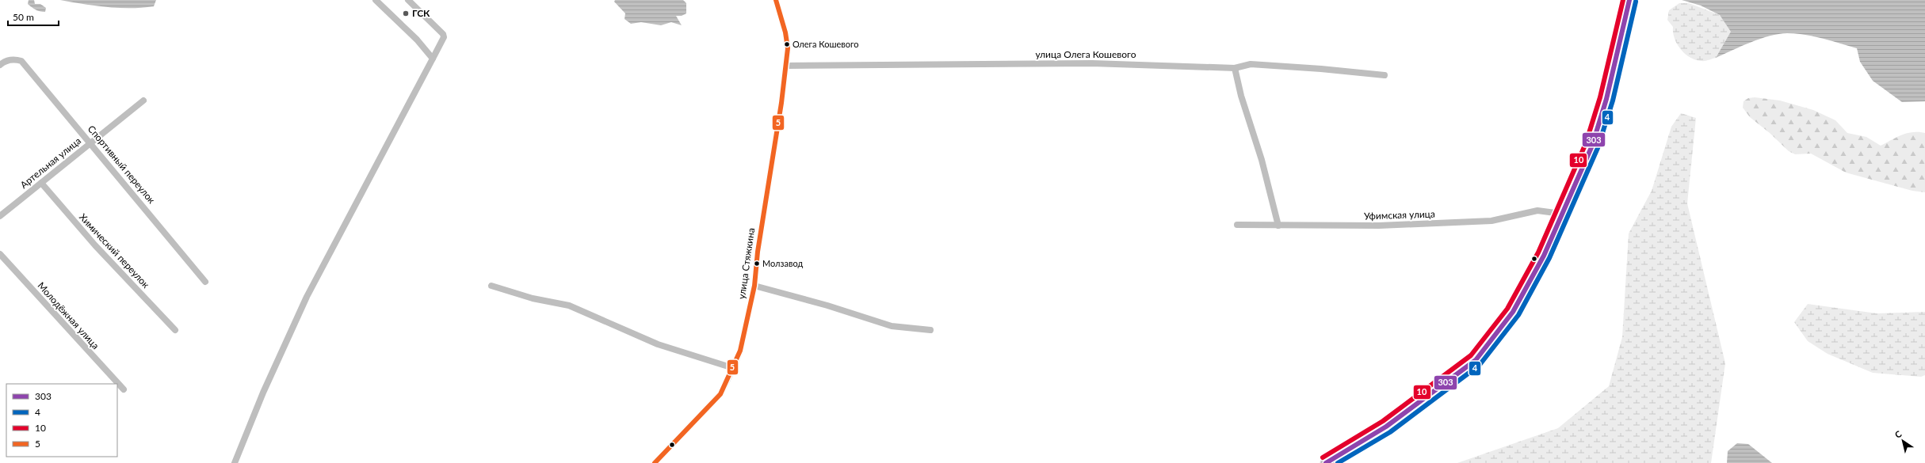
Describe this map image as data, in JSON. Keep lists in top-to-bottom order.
{
  "streets": {
    "street": [
      "улица Олега Кошевого",
      "Артельная улица",
      "Спортивный переулок",
      "Уфимская улица",
      "Химический переулок",
      "улица Стяжкина",
      "Молодёжная улица"
    ]
  },
  "crossings": [
    ["улица Олега Кошевого", "улица Стяжкина"],
    ["Артельная улица", "Спортивный переулок"],
    ["Артельная улица", "Химический переулок"]
  ],
  "places": ["ГСК", "Олега Кошевого", "Молзавод"],
  "lines": [
    "transit line 303",
    "transit line 10",
    "transit line 5",
    "transit line 4"
  ],
  "legend": [
    "303",
    "4",
    "10",
    "5"
  ],
  "scale_bar": "50 m",
  "north": "top left"
}
